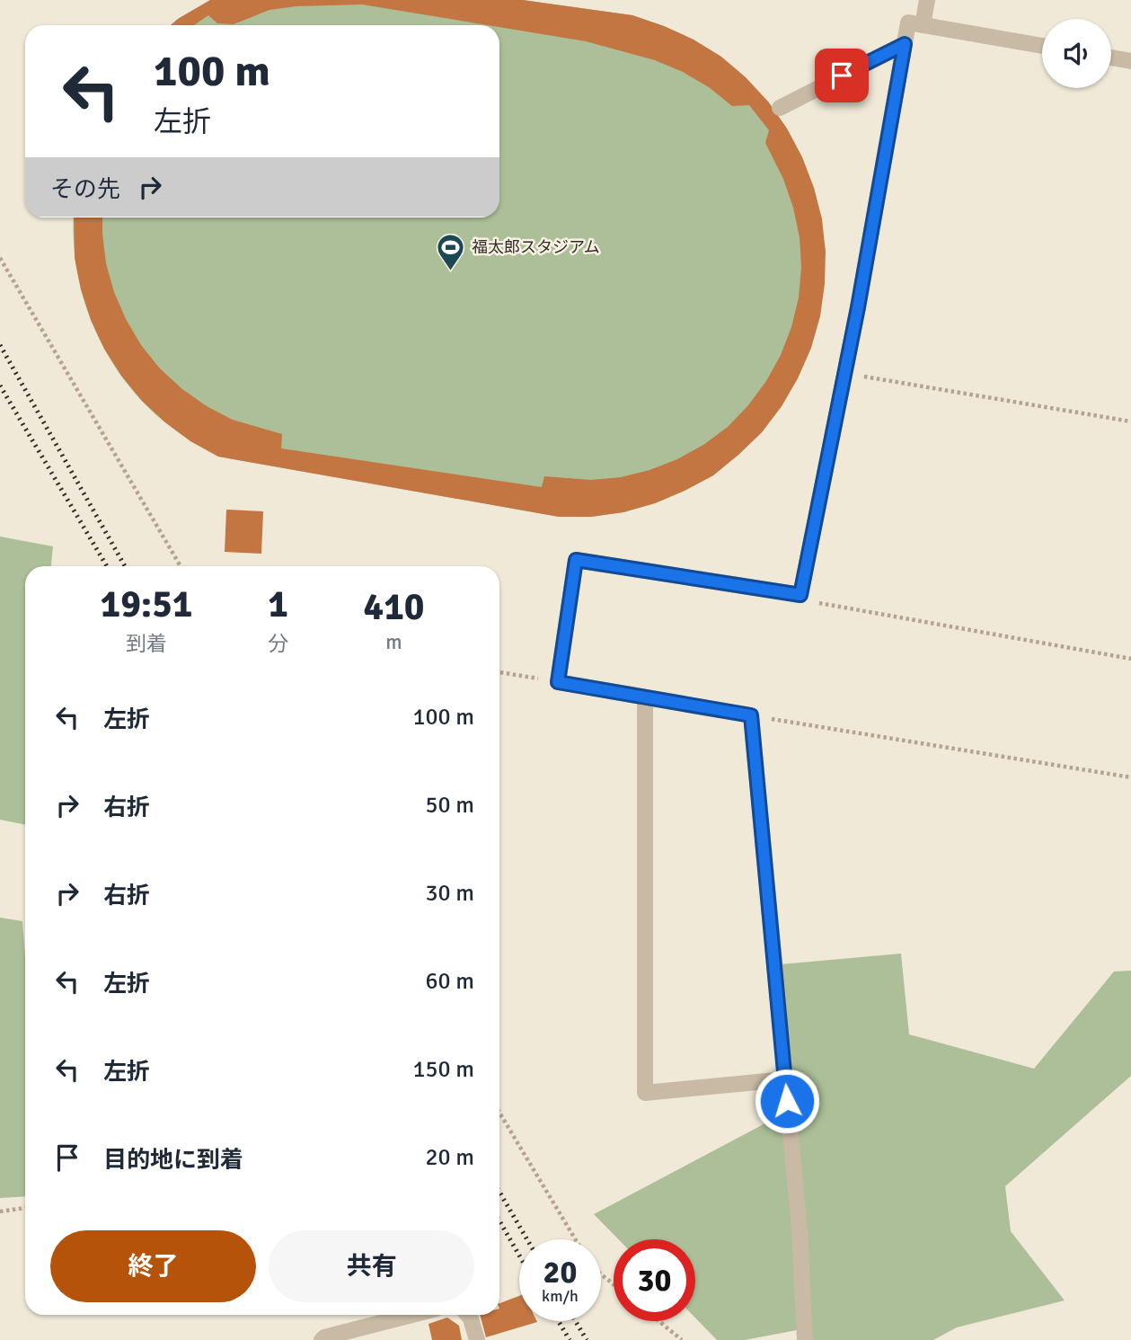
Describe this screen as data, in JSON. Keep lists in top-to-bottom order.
{
  "places": {
    "sports": ["福太郎スタジアム"]
  },
  "page": {
    "turn": ["100 m", "左折"],
    "then": "その先",
    "eta": [
      "19:51",
      "到着",
      "1",
      "分",
      "410",
      "m"
    ],
    "list": [
      {
        "name": "左折",
        "value": "100 m"
      },
      {
        "name": "右折",
        "value": "50 m"
      },
      {
        "name": "右折",
        "value": "30 m"
      },
      {
        "name": "左折",
        "value": "60 m"
      },
      {
        "name": "左折",
        "value": "150 m"
      },
      {
        "name": "目的地に到着",
        "value": "20 m"
      }
    ],
    "buttons": ["終了", "共有"],
    "speed": "20 km/h",
    "limit": "30"
  }
}
